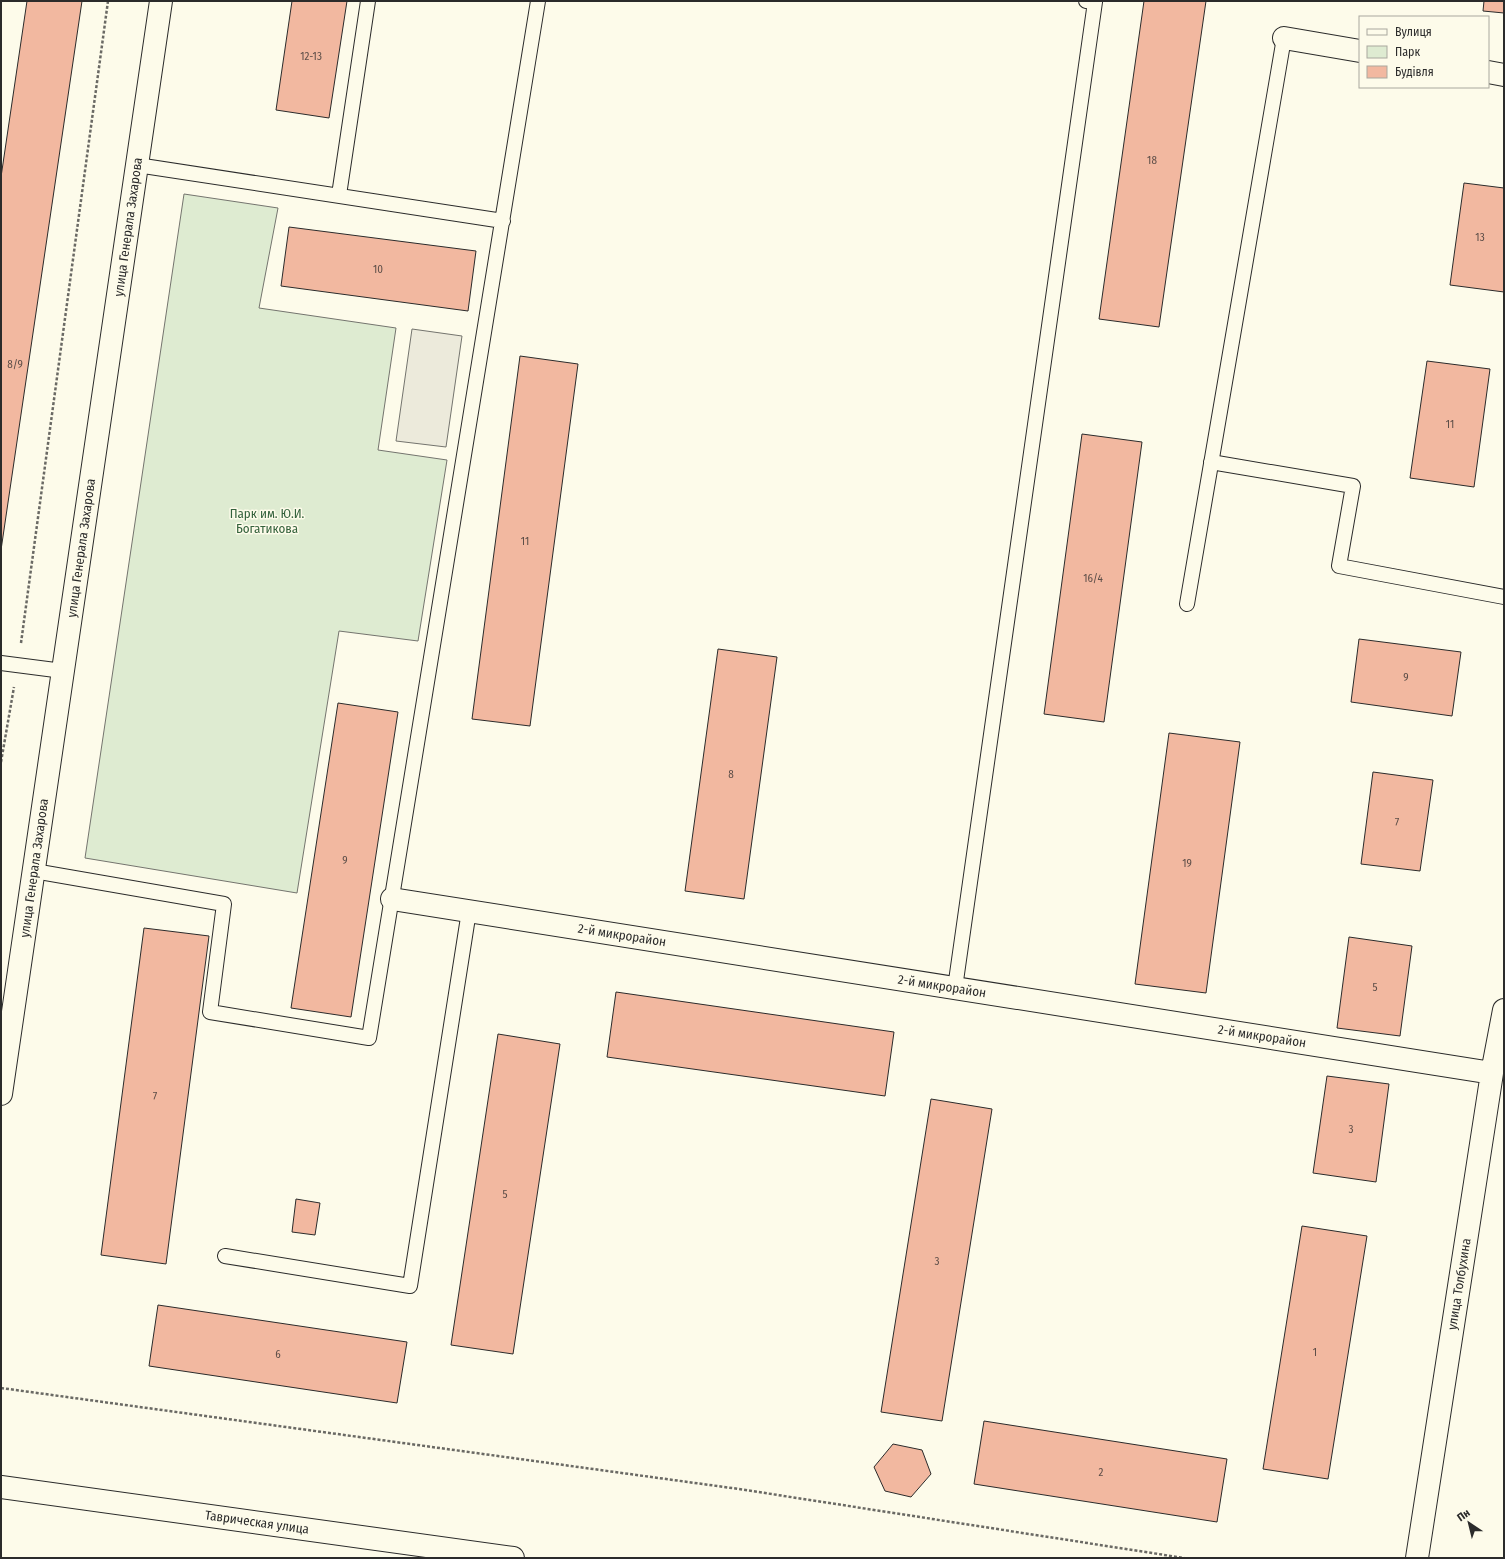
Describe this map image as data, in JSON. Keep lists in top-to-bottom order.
{
  "streets": {
    "main road": [
      "улица Генерала Захарова",
      "2-й микрорайон",
      "улица Толбухина",
      "Таврическая улица"
    ]
  },
  "crossings": [
    ["2-й микрорайон", "улица Толбухина"]
  ],
  "parks": ["Парк им. Ю.И. Богатикова"],
  "house_numbers": [
    "12-13",
    "18",
    "13",
    "10",
    "8/9",
    "11",
    "11",
    "16/4",
    "9",
    "8",
    "7",
    "9",
    "19",
    "5",
    "7",
    "3",
    "5",
    "3",
    "1",
    "6",
    "2"
  ],
  "legend": ["Вулиця", "Парк", "Будівля"],
  "north": "top left"
}
